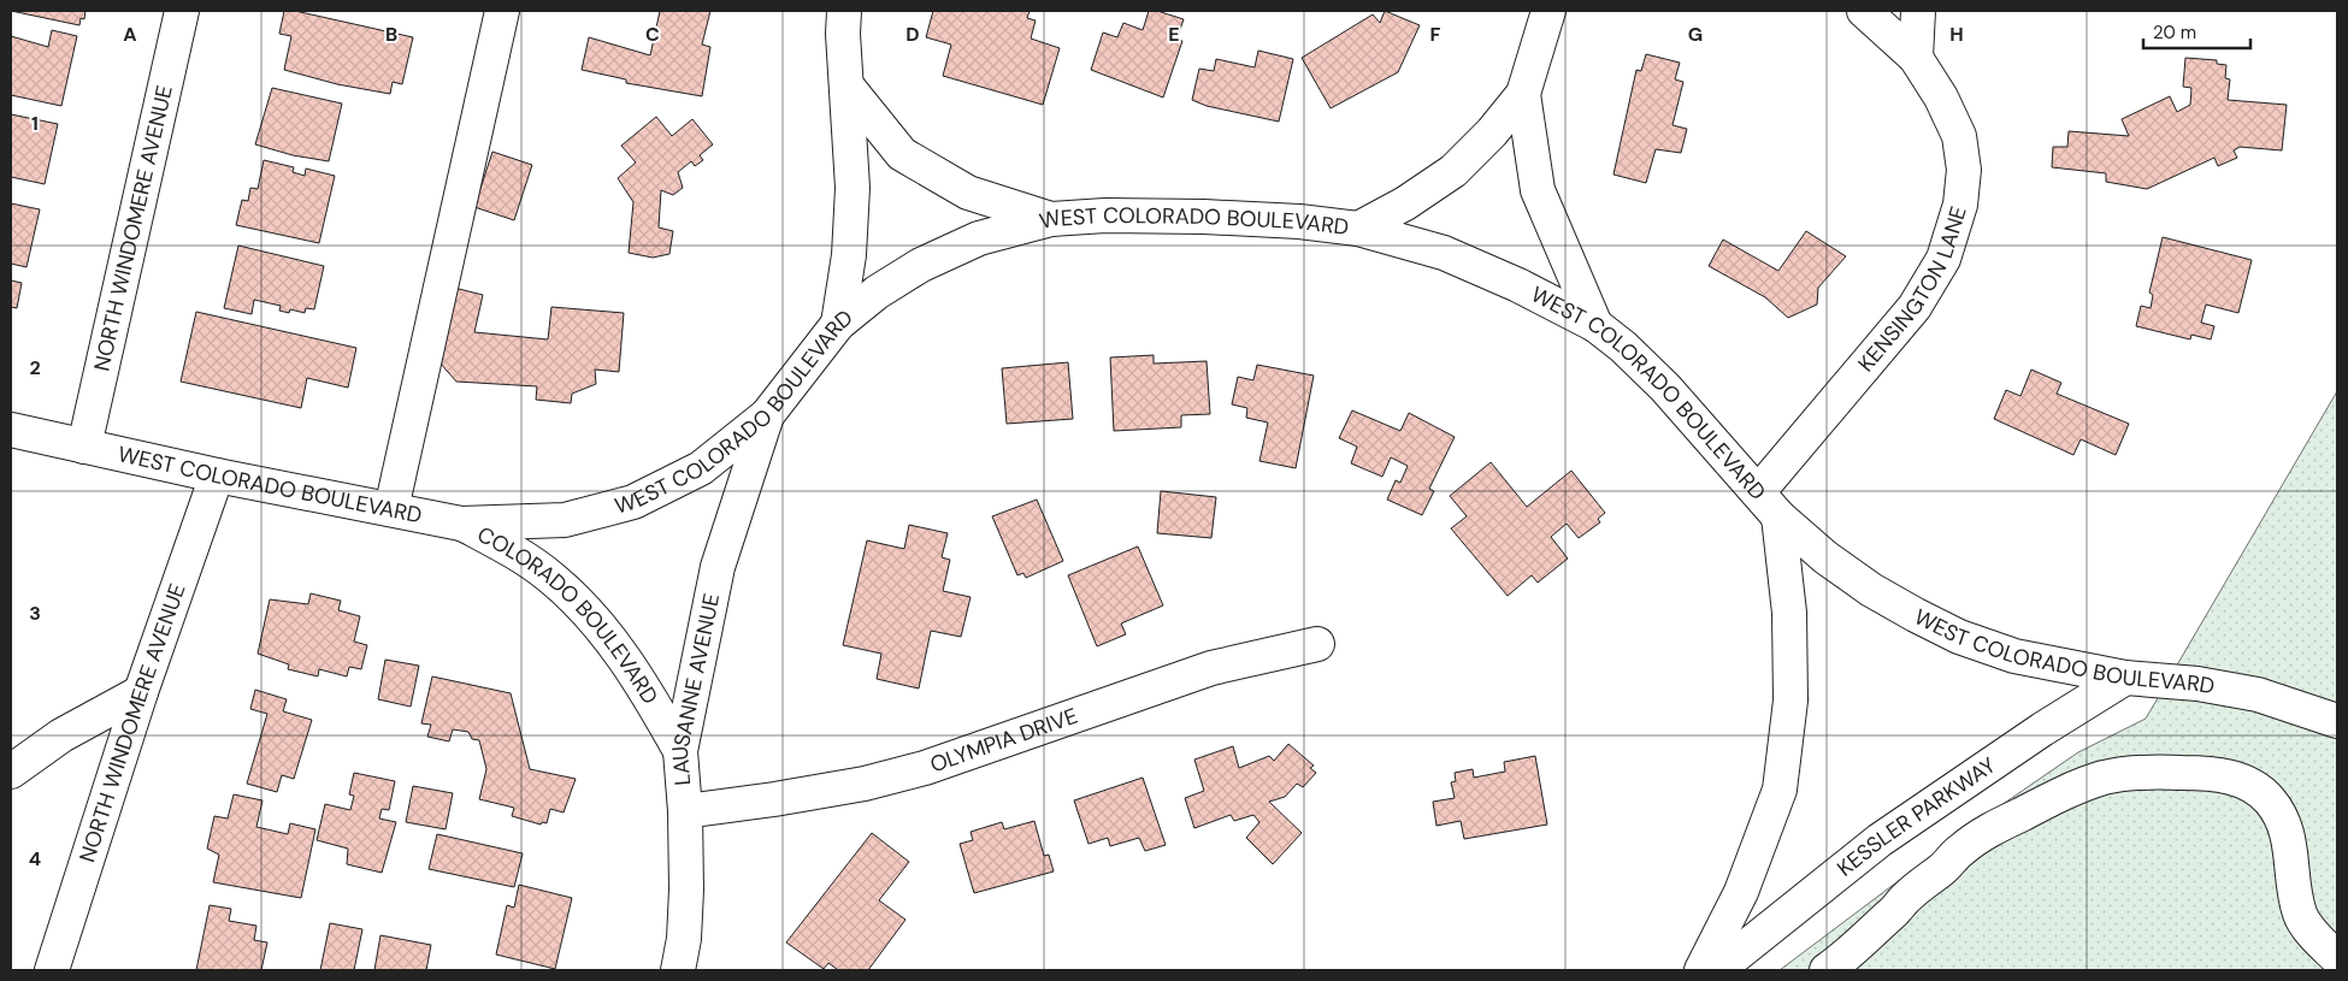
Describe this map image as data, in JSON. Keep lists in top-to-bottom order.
{
  "streets": {
    "street": [
      "WEST COLORADO BOULEVARD",
      "NORTH WINDOMERE AVENUE",
      "KENSINGTON LANE",
      "COLORADO BOULEVARD",
      "LAUSANNE AVENUE",
      "OLYMPIA DRIVE",
      "KESSLER PARKWAY"
    ]
  },
  "crossings": [
    ["WEST COLORADO BOULEVARD", "NORTH WINDOMERE AVENUE"],
    ["WEST COLORADO BOULEVARD", "KENSINGTON LANE"],
    ["WEST COLORADO BOULEVARD", "COLORADO BOULEVARD"],
    ["WEST COLORADO BOULEVARD", "LAUSANNE AVENUE"],
    ["WEST COLORADO BOULEVARD", "KESSLER PARKWAY"],
    ["COLORADO BOULEVARD", "LAUSANNE AVENUE"],
    ["LAUSANNE AVENUE", "OLYMPIA DRIVE"]
  ],
  "scale_bar": "20 m",
  "grid": {
    "columns": [
      "A",
      "B",
      "C",
      "D",
      "E",
      "F",
      "G",
      "H"
    ],
    "rows": [
      "1",
      "2",
      "3",
      "4"
    ]
  }
}
